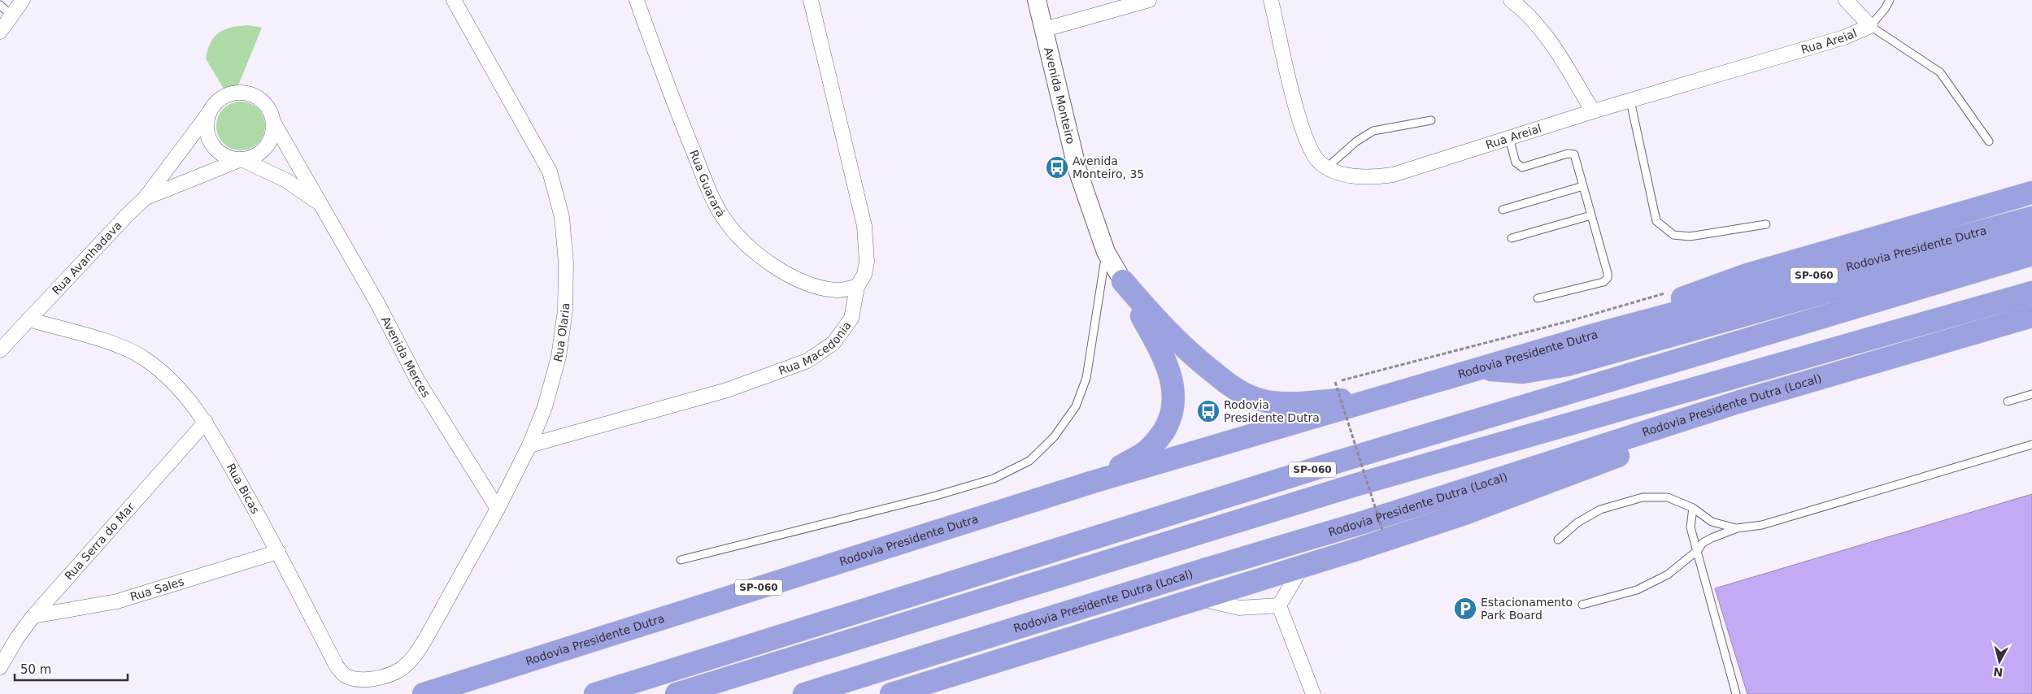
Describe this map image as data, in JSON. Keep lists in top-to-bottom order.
{
  "streets": {
    "highway": ["Rodovia Presidente Dutra", "SP-060", "Rodovia Presidente Dutra (Local)"],
    "street": [
      "Rua Areial",
      "Avenida Monteiro",
      "Rua Guarará",
      "Rua Avanhadava",
      "Rua Olaria",
      "Rua Macedonia",
      "Avenida Merces",
      "Rua Bicas",
      "Rua Serra do Mar",
      "Rua Sales"
    ]
  },
  "crossings": [
    ["Rua Guarará", "Rua Macedonia"],
    ["Rua Avanhadava", "Avenida Merces"],
    ["Rua Avanhadava", "Rua Bicas"],
    ["Rua Olaria", "Rua Macedonia"],
    ["Rua Olaria", "Avenida Merces"],
    ["Rua Olaria", "Rua Bicas"],
    ["Rua Bicas", "Rua Serra do Mar"],
    ["Rua Bicas", "Rua Sales"],
    ["Rua Serra do Mar", "Rua Sales"]
  ],
  "places": {
    "bus stop": ["Avenida Monteiro, 35", "Rodovia Presidente Dutra"],
    "parking": ["Estacionamento Park Board"]
  },
  "scale_bar": "50 m",
  "north": "bottom"
}
